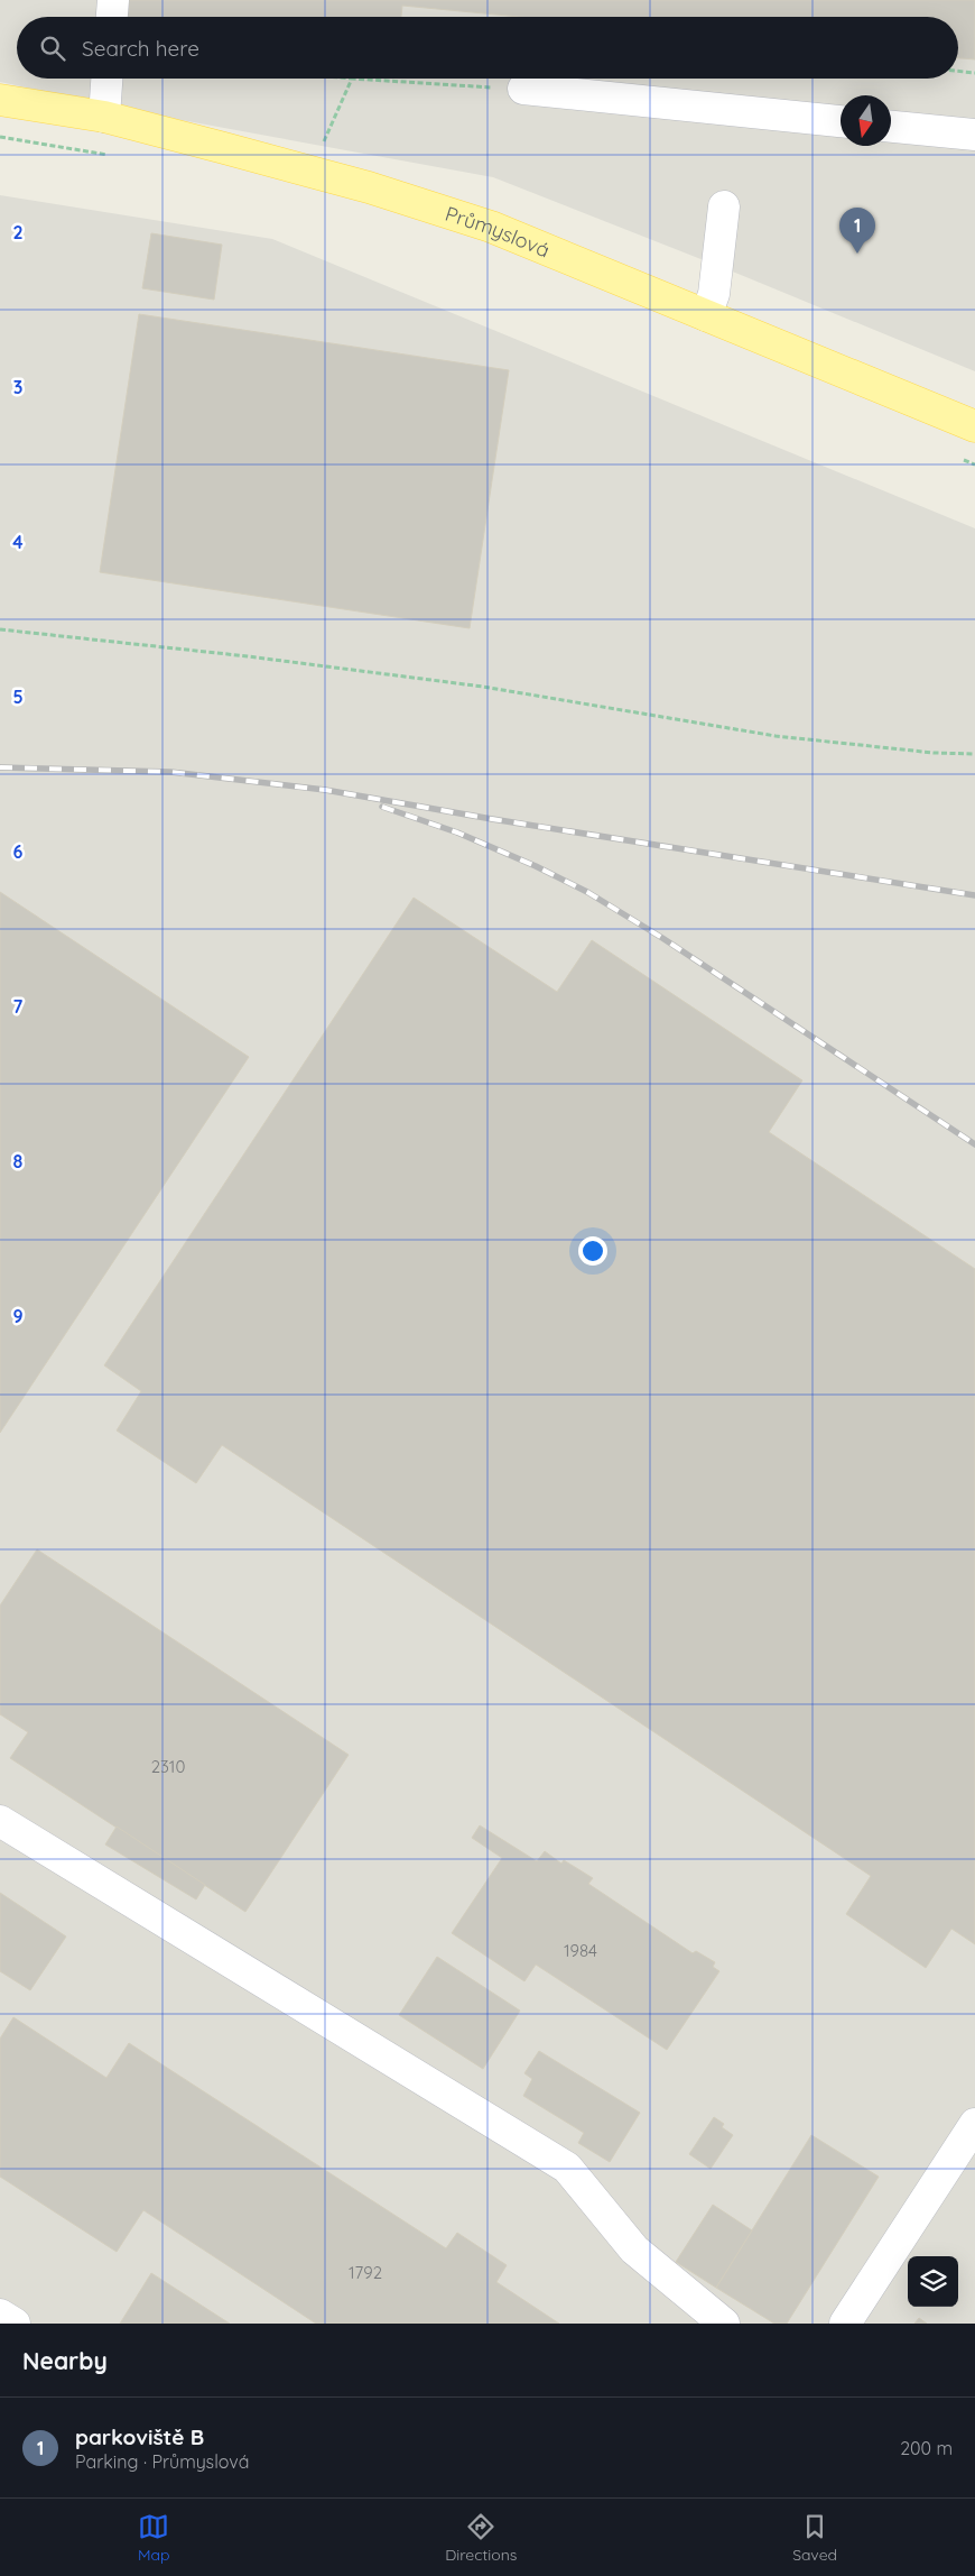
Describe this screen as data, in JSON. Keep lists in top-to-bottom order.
{
  "streets": {
    "main road": ["Průmyslová"]
  },
  "house_numbers": ["2310", "1984", "1792"],
  "north": "bottom",
  "page": {
    "search": "Search here",
    "pins": "1",
    "heading": "Nearby",
    "list": [
      {
        "mark": "1",
        "name": "parkoviště B",
        "note": "Parking · Průmyslová",
        "value": "200 m"
      }
    ],
    "nav": ["Map", "Directions", "Saved"]
  },
  "grid": {
    "rows": [
      "2",
      "3",
      "4",
      "5",
      "6",
      "7",
      "8",
      "9"
    ]
  }
}
